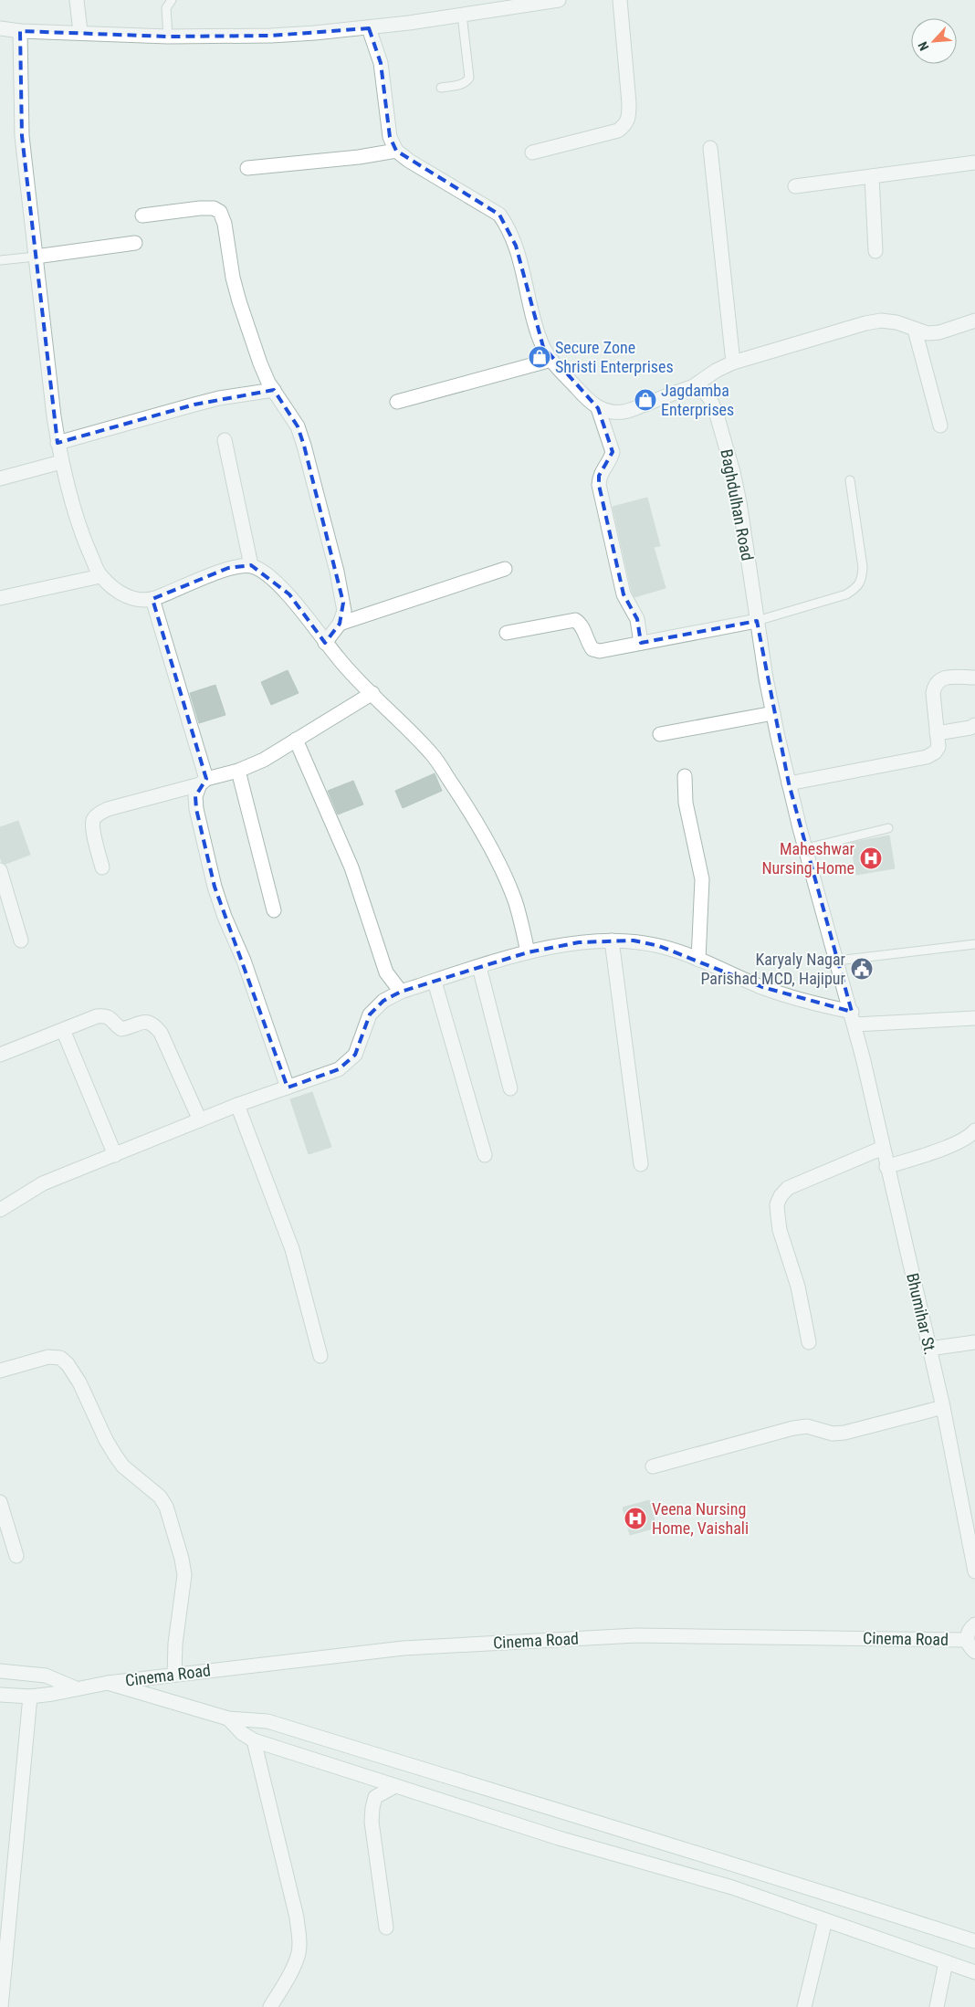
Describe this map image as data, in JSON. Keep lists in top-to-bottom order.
{
  "streets": {
    "street": ["Baghdulhan Road", "Bhumihar St.", "Cinema Road"]
  },
  "crossings": [
    ["Baghdulhan Road", "Bhumihar St."]
  ],
  "places": {
    "shop": ["Secure Zone Shristi Enterprises", "Jagdamba Enterprises"],
    "hospital": ["Maheshwar Nursing Home", "Veena Nursing Home, Vaishali"],
    "public building": ["Karyaly Nagar Parishad MCD, Hajipur"]
  },
  "north": "bottom left"
}
